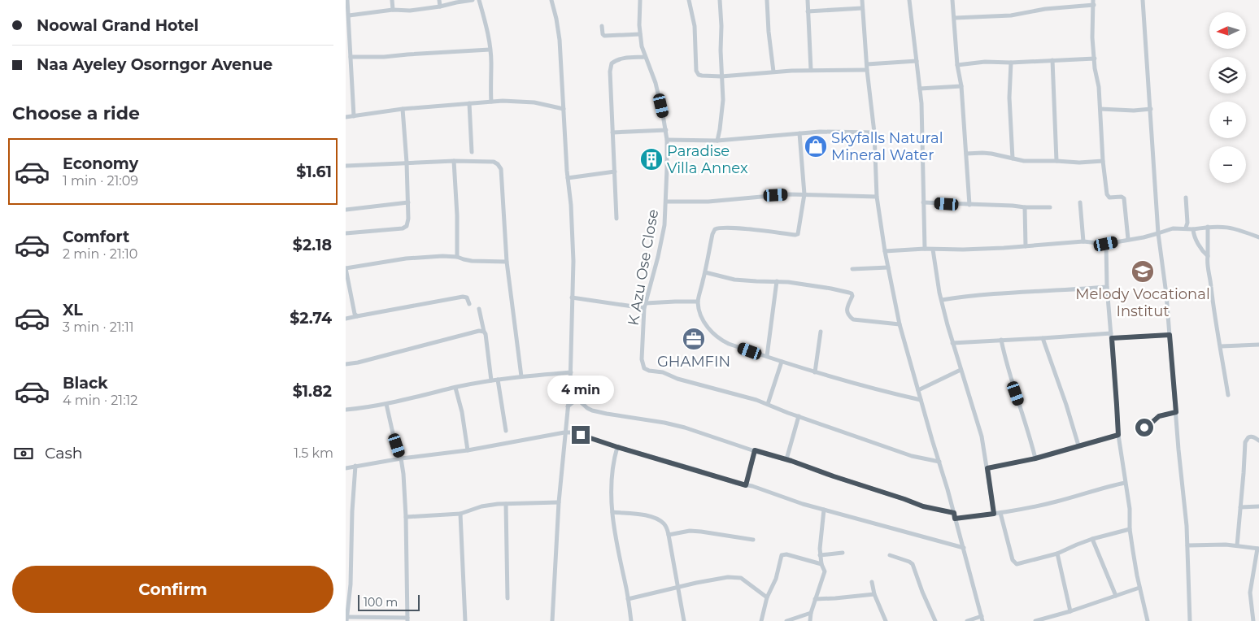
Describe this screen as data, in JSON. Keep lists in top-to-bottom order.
{
  "streets": {
    "street": ["K Azu Ose Close"]
  },
  "places": {
    "shop": ["Skyfalls Natural Mineral Water"],
    "building": ["Paradise Villa Annex"],
    "school or university": ["Melody Vocational Institut"],
    "office": ["GHAMFIN"]
  },
  "scale_bar": "100 m",
  "north": "left",
  "page": {
    "banner": ["Noowal Grand Hotel", "Naa Ayeley Osorngor Avenue"],
    "map_buttons": ["+", "−"],
    "heading": "Choose a ride",
    "list": [
      {
        "name": "Economy",
        "note": "1 min · 21:09",
        "value": "$1.61"
      },
      {
        "name": "Comfort",
        "note": "2 min · 21:10",
        "value": "$2.18"
      },
      {
        "name": "XL",
        "note": "3 min · 21:11",
        "value": "$2.74"
      },
      {
        "name": "Black",
        "note": "4 min · 21:12",
        "value": "$1.82"
      }
    ],
    "bubble": "4 min",
    "pay": ["Cash", "1.5 km"],
    "buttons": "Confirm",
    "scale": "100 m"
  }
}
